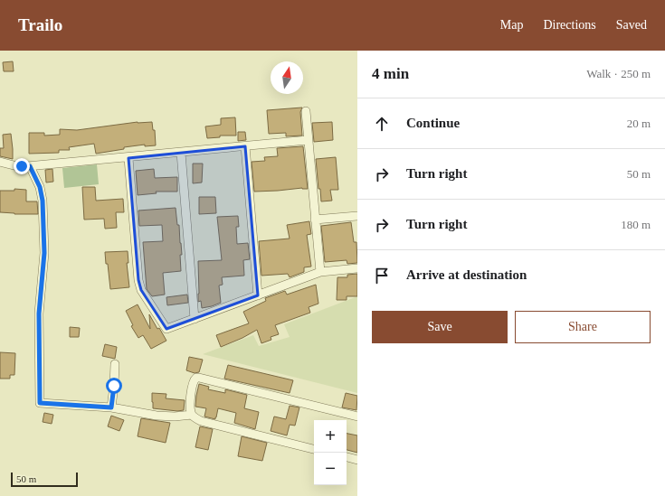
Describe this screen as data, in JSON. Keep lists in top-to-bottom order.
{
  "scale_bar": "50 m",
  "north": "top",
  "page": {
    "header": "Trailo",
    "nav": ["Map", "Directions", "Saved"],
    "heading": ["4 min", "Walk · 250 m"],
    "list": [
      ["Continue", "20 m"],
      ["Turn right", "50 m"],
      ["Turn right", "180 m"],
      "Arrive at destination"
    ],
    "buttons": ["Save", "Share"],
    "map_buttons": ["+", "−"],
    "scale": "50 m"
  }
}
